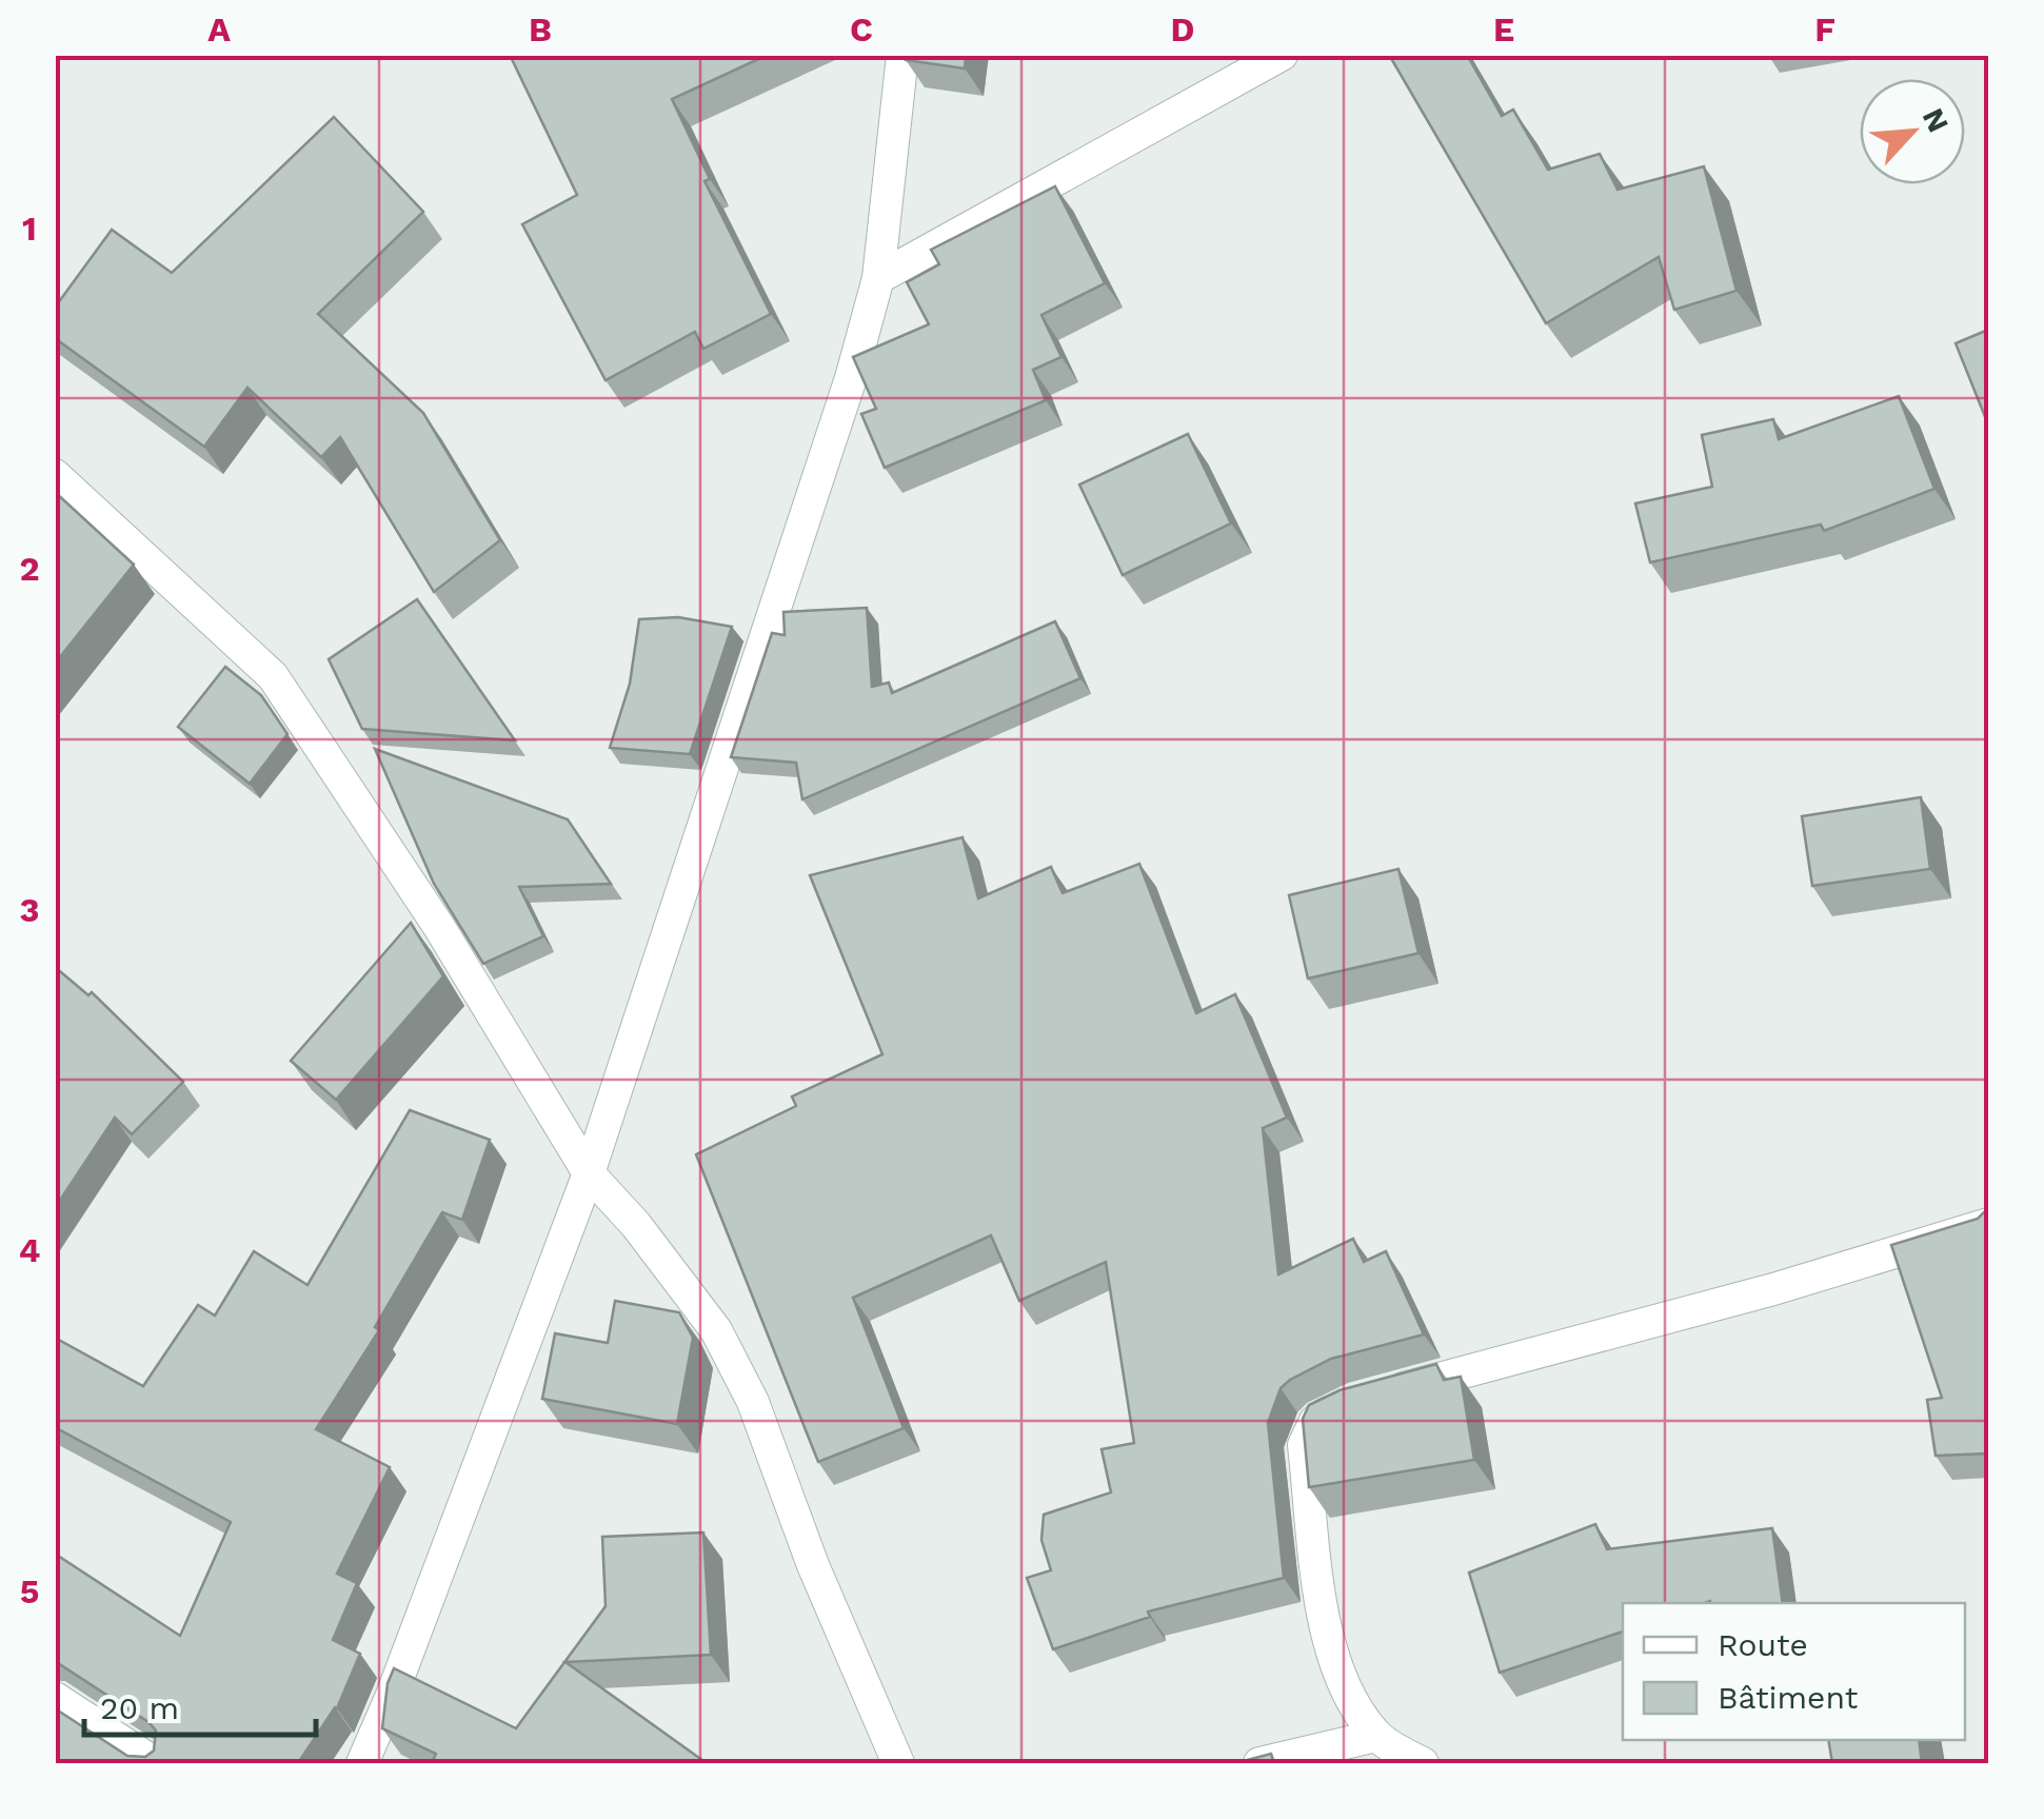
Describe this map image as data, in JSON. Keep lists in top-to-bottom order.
{
  "legend": ["Route", "Bâtiment"],
  "scale_bar": "20 m",
  "north": "top right",
  "grid": {
    "columns": [
      "A",
      "B",
      "C",
      "D",
      "E",
      "F"
    ],
    "rows": [
      "1",
      "2",
      "3",
      "4",
      "5"
    ]
  }
}
